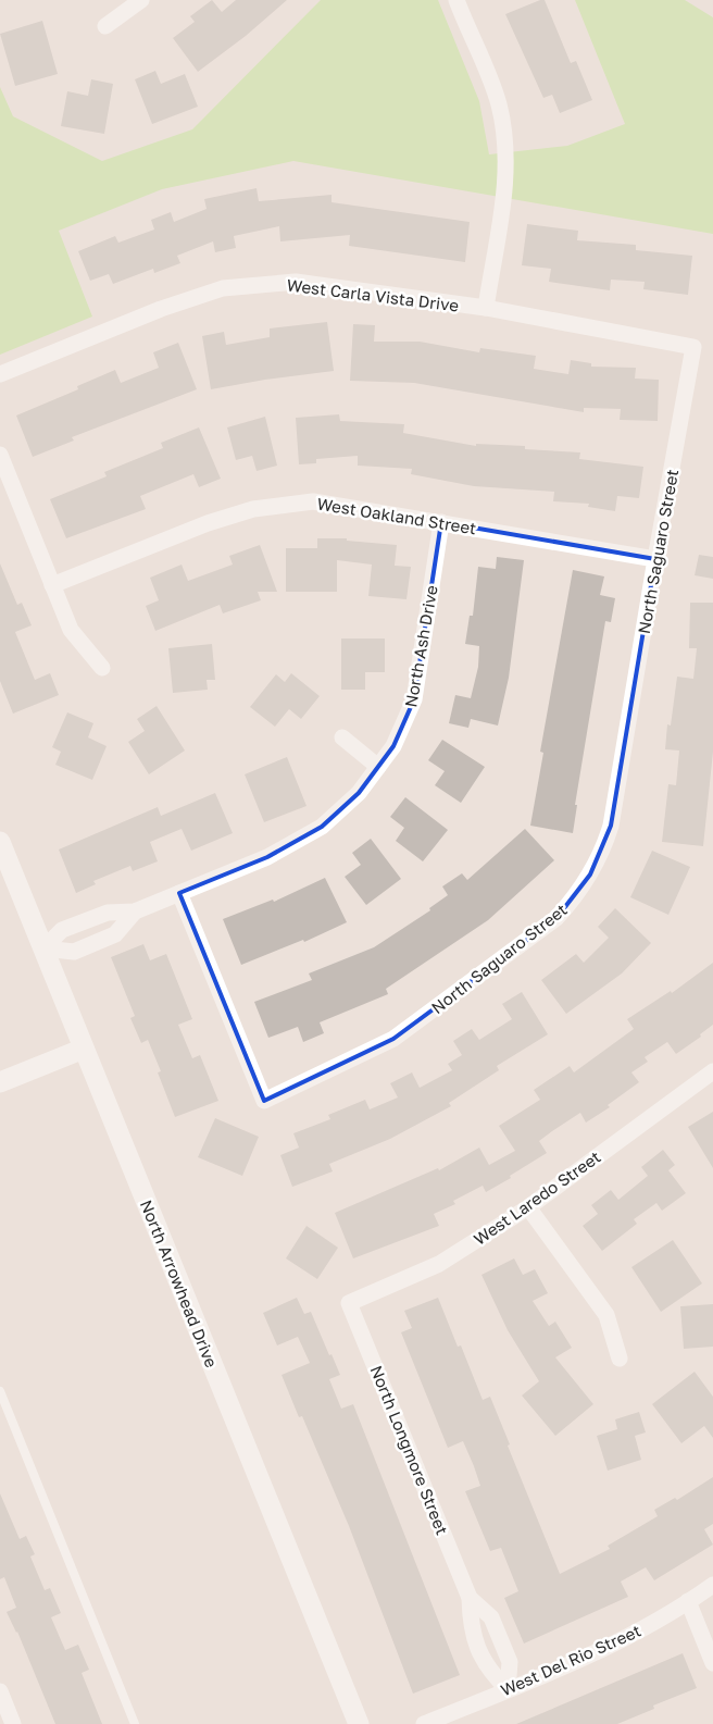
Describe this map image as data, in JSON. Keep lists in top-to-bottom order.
{
  "streets": {
    "street": [
      "West Carla Vista Drive",
      "West Oakland Street",
      "North Saguaro Street",
      "North Ash Drive",
      "West Laredo Street",
      "North Arrowhead Drive",
      "North Longmore Street",
      "West Del Rio Street"
    ]
  },
  "crossings": [
    ["West Carla Vista Drive", "North Saguaro Street"],
    ["West Oakland Street", "North Saguaro Street"],
    ["West Oakland Street", "North Ash Drive"],
    ["North Saguaro Street", "North Ash Drive"],
    ["North Ash Drive", "North Arrowhead Drive"],
    ["West Laredo Street", "North Longmore Street"],
    ["North Longmore Street", "West Del Rio Street"]
  ]
}
